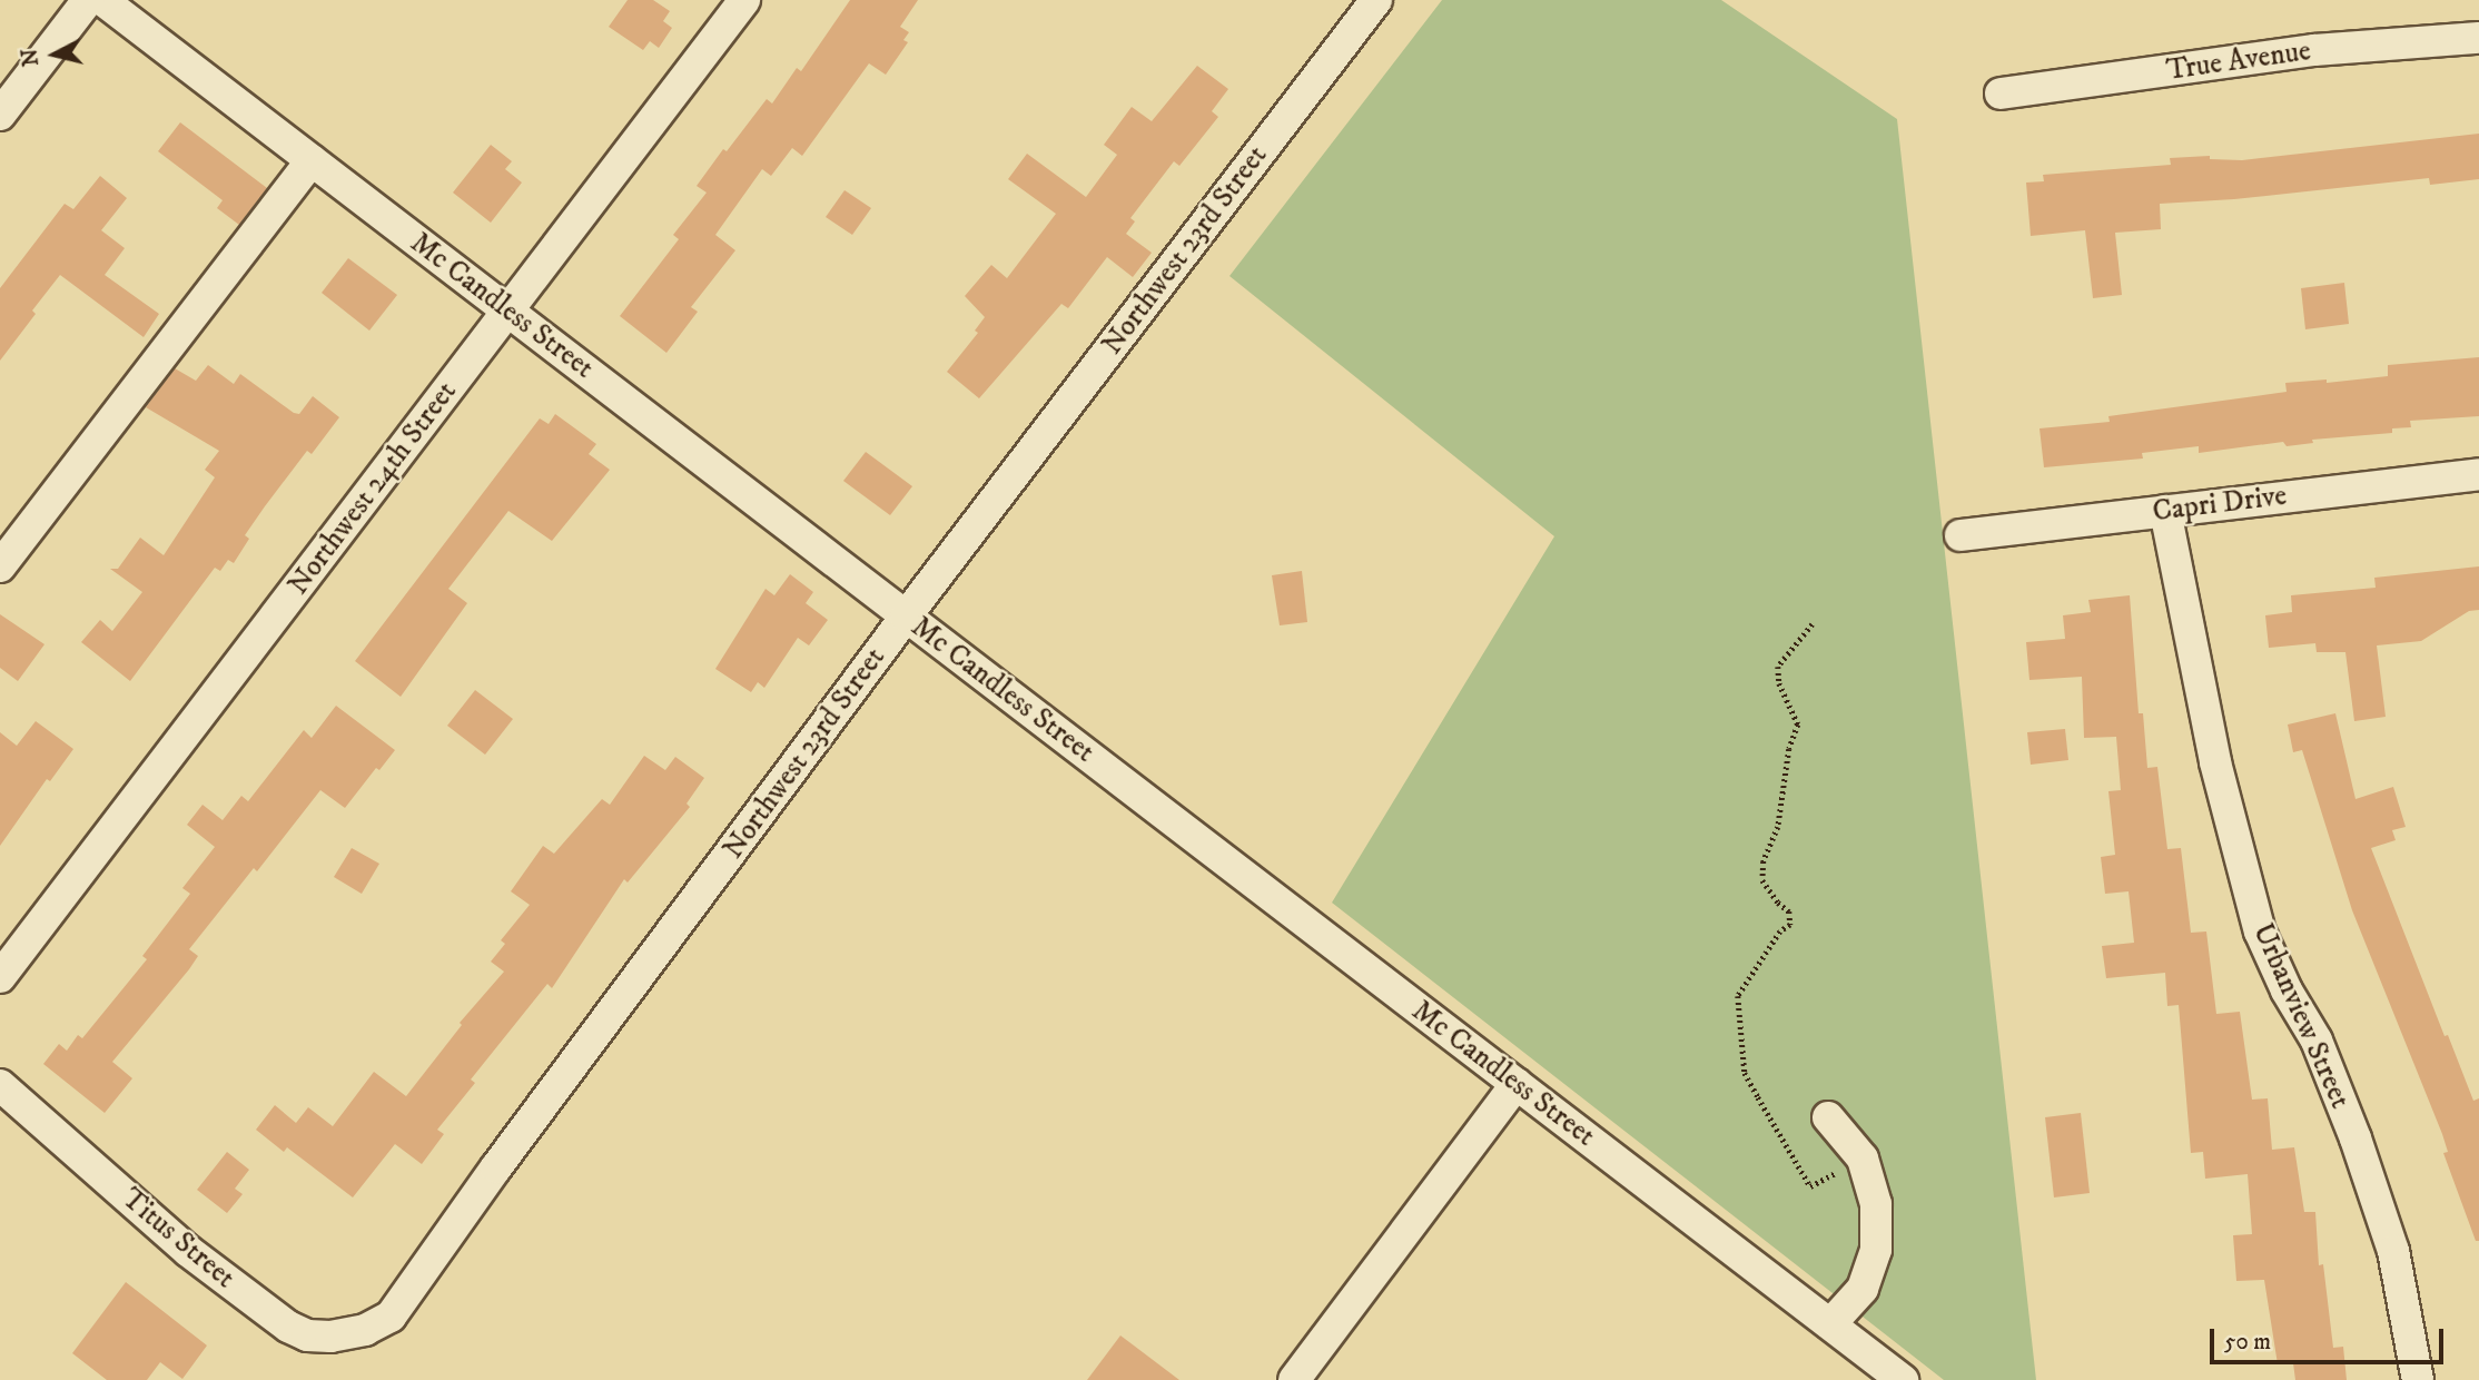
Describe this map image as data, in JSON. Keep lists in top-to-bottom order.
{
  "streets": {
    "street": [
      "True Avenue",
      "Northwest 23rd Street",
      "Mc Candless Street",
      "Northwest 24th Street",
      "Capri Drive",
      "Urbanview Street",
      "Titus Street"
    ]
  },
  "crossings": [
    ["Northwest 23rd Street", "Mc Candless Street"],
    ["Northwest 23rd Street", "Titus Street"],
    ["Mc Candless Street", "Northwest 24th Street"],
    ["Capri Drive", "Urbanview Street"]
  ],
  "scale_bar": "50 m",
  "north": "left"
}
